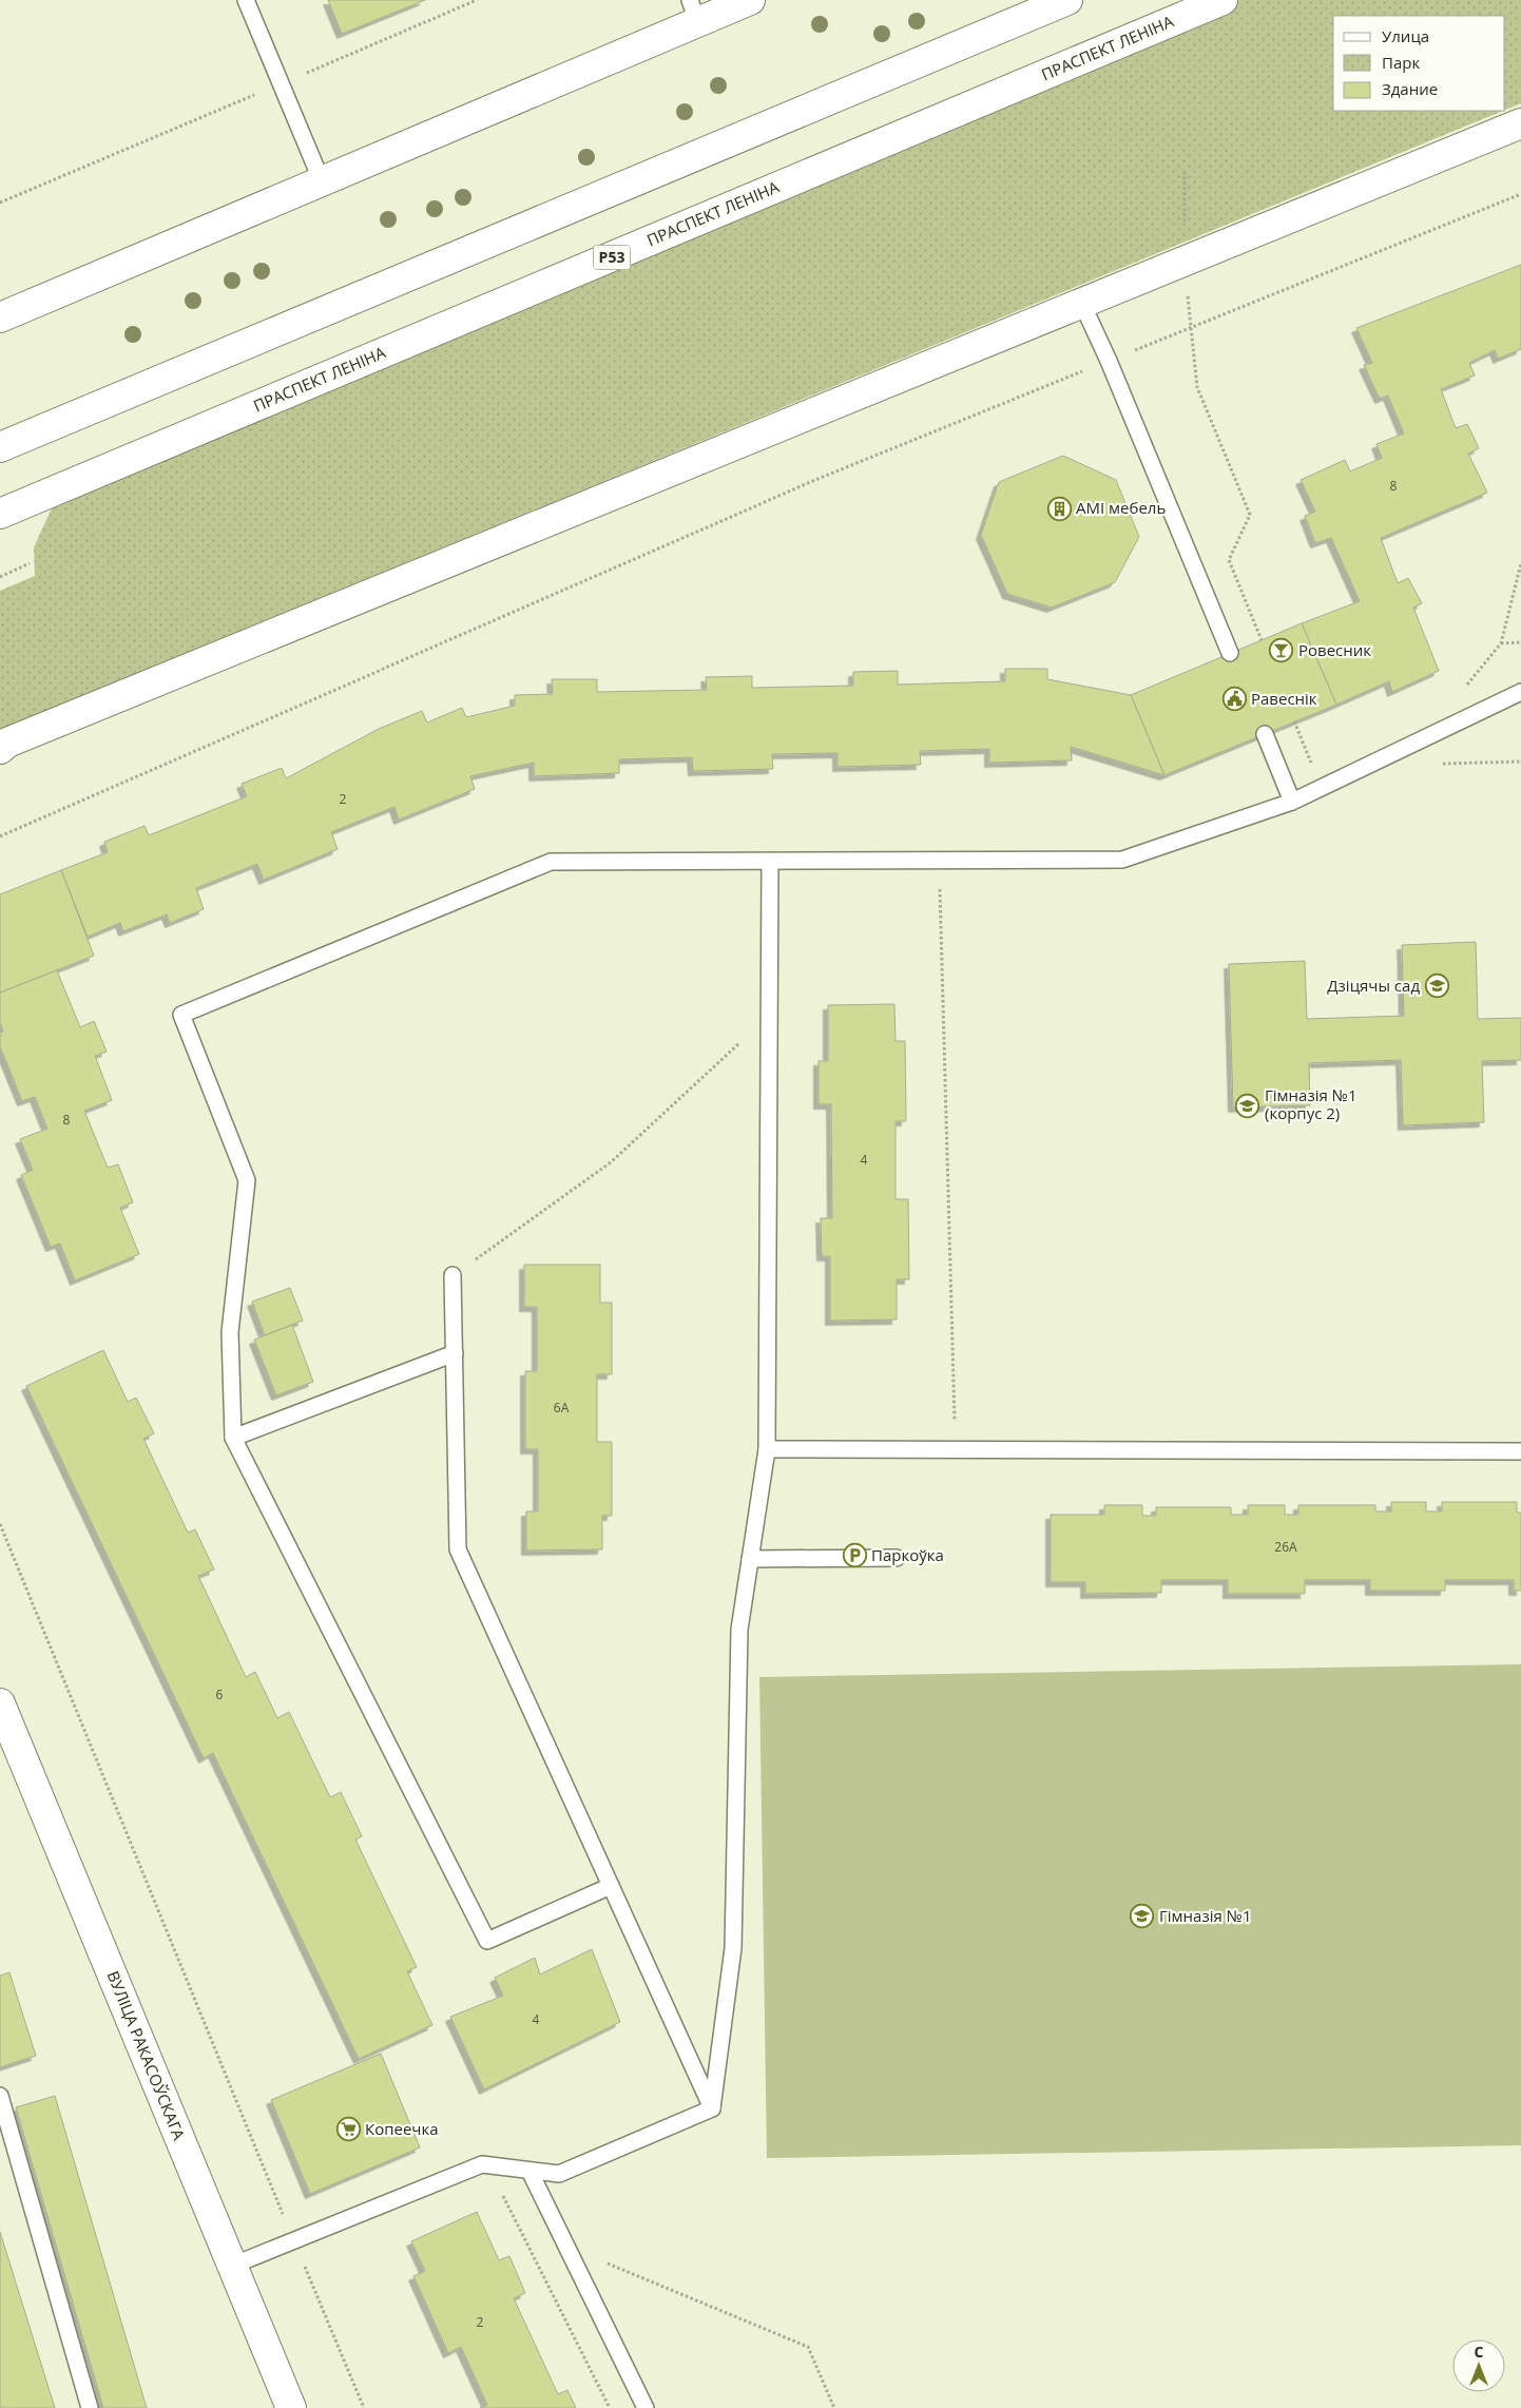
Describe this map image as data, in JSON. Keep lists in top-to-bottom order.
{
  "streets": {
    "main road": ["ПРАСПЕКТ ЛЕНІНА", "Р53", "ВУЛІЦА РАКАСОЎСКАГА"]
  },
  "places": {
    "building": ["AMI мебель"],
    "bar": ["Ровесник"],
    "public building": ["Равеснік"],
    "school or university": ["Дзіцячы сад", "Гімназія №1 (корпус 2)", "Гімназія №1"],
    "parking": ["Паркоўка"],
    "supermarket": ["Копеечка"]
  },
  "house_numbers": [
    "8",
    "2",
    "8",
    "4",
    "6А",
    "26А",
    "6",
    "4",
    "2"
  ],
  "legend": ["Улица", "Парк", "Здание"],
  "north": "top"
}
